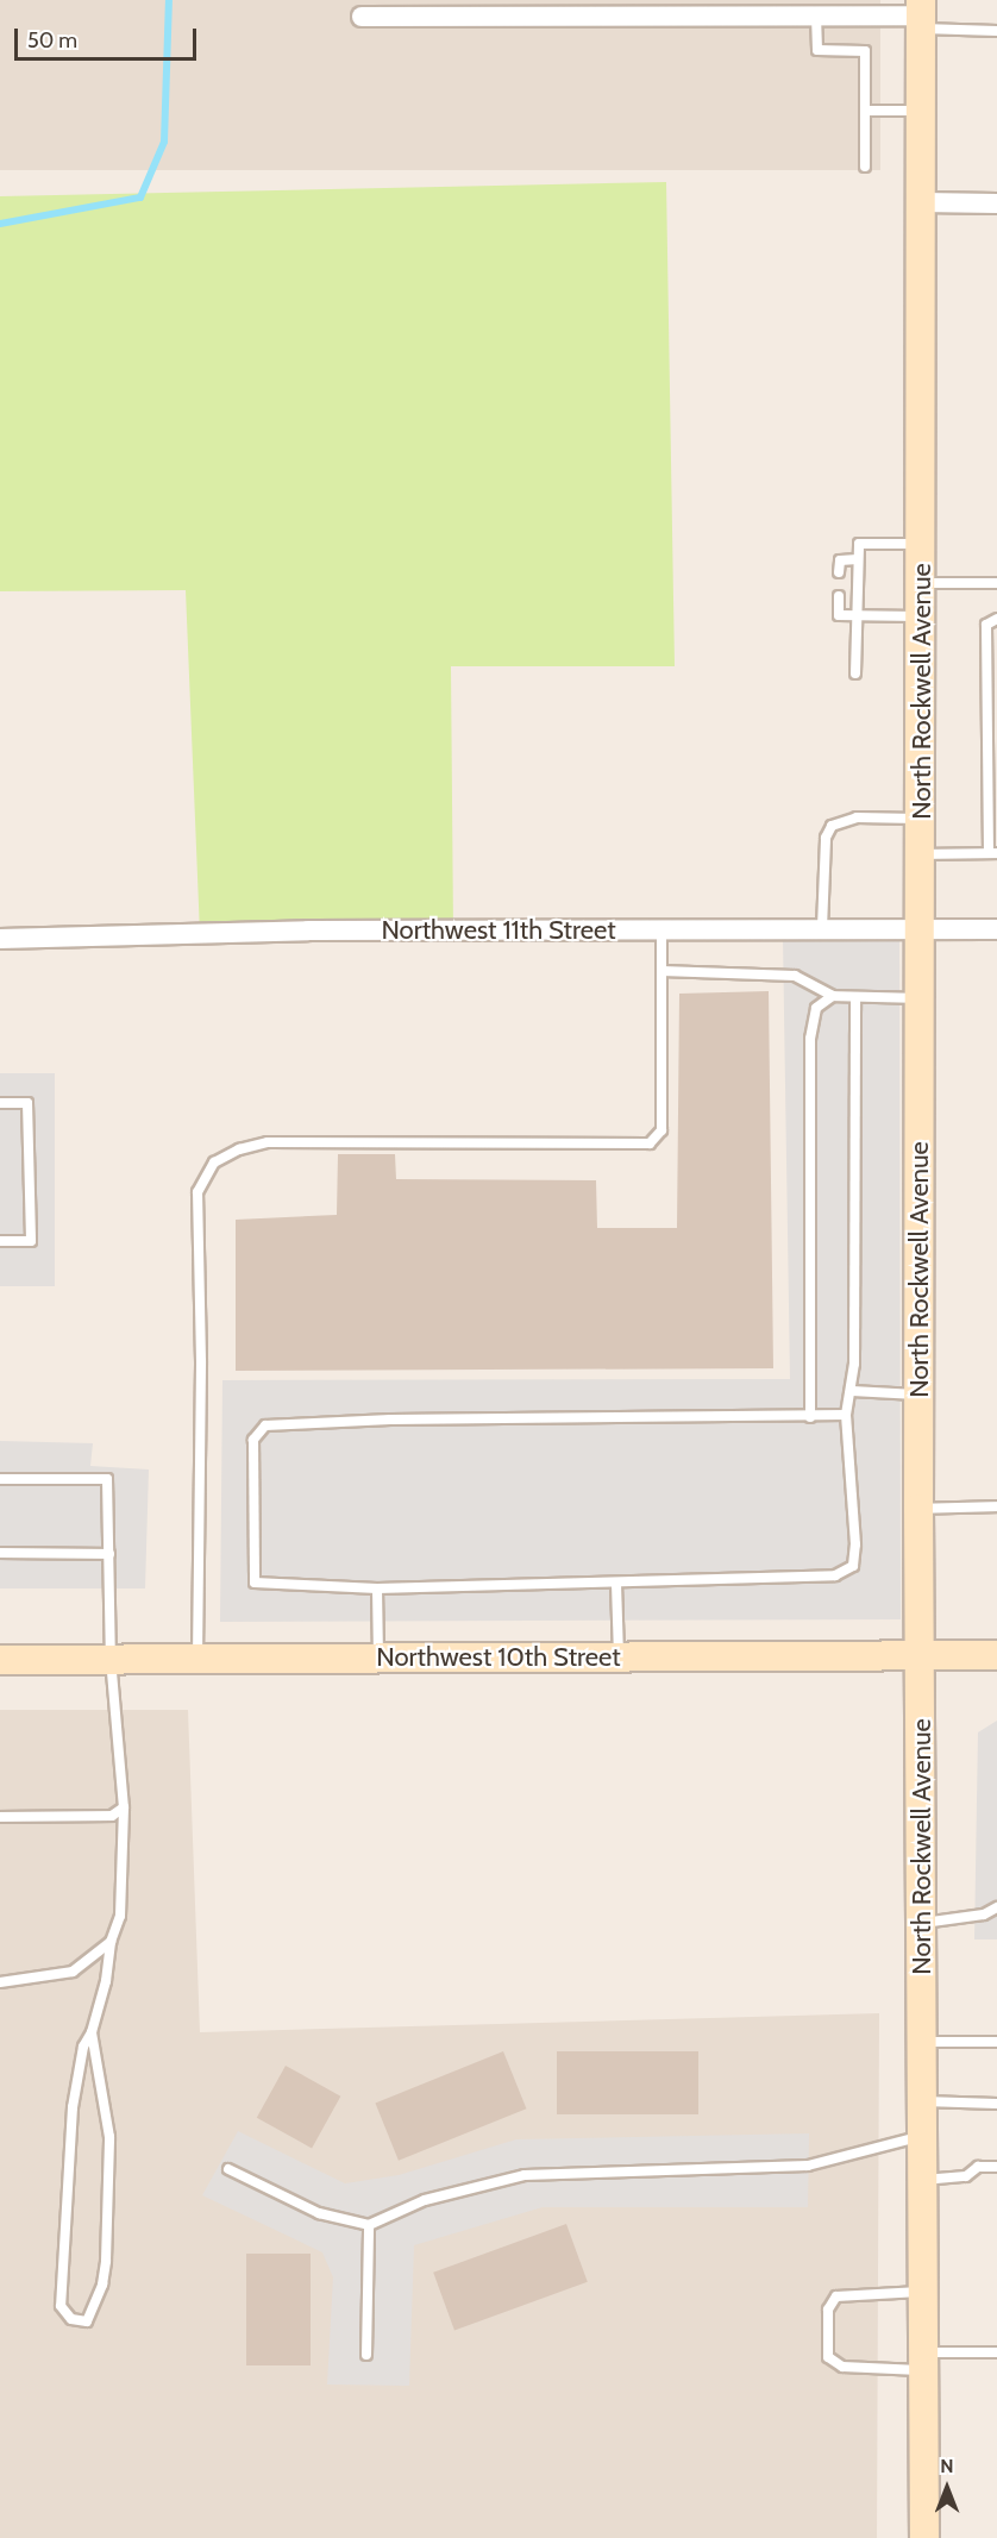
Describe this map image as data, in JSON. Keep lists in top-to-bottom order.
{
  "streets": {
    "main road": ["North Rockwell Avenue", "Northwest 10th Street"],
    "street": ["Northwest 11th Street"]
  },
  "crossings": [
    ["North Rockwell Avenue", "Northwest 11th Street"],
    ["North Rockwell Avenue", "Northwest 10th Street"]
  ],
  "scale_bar": "50 m",
  "north": "top"
}
